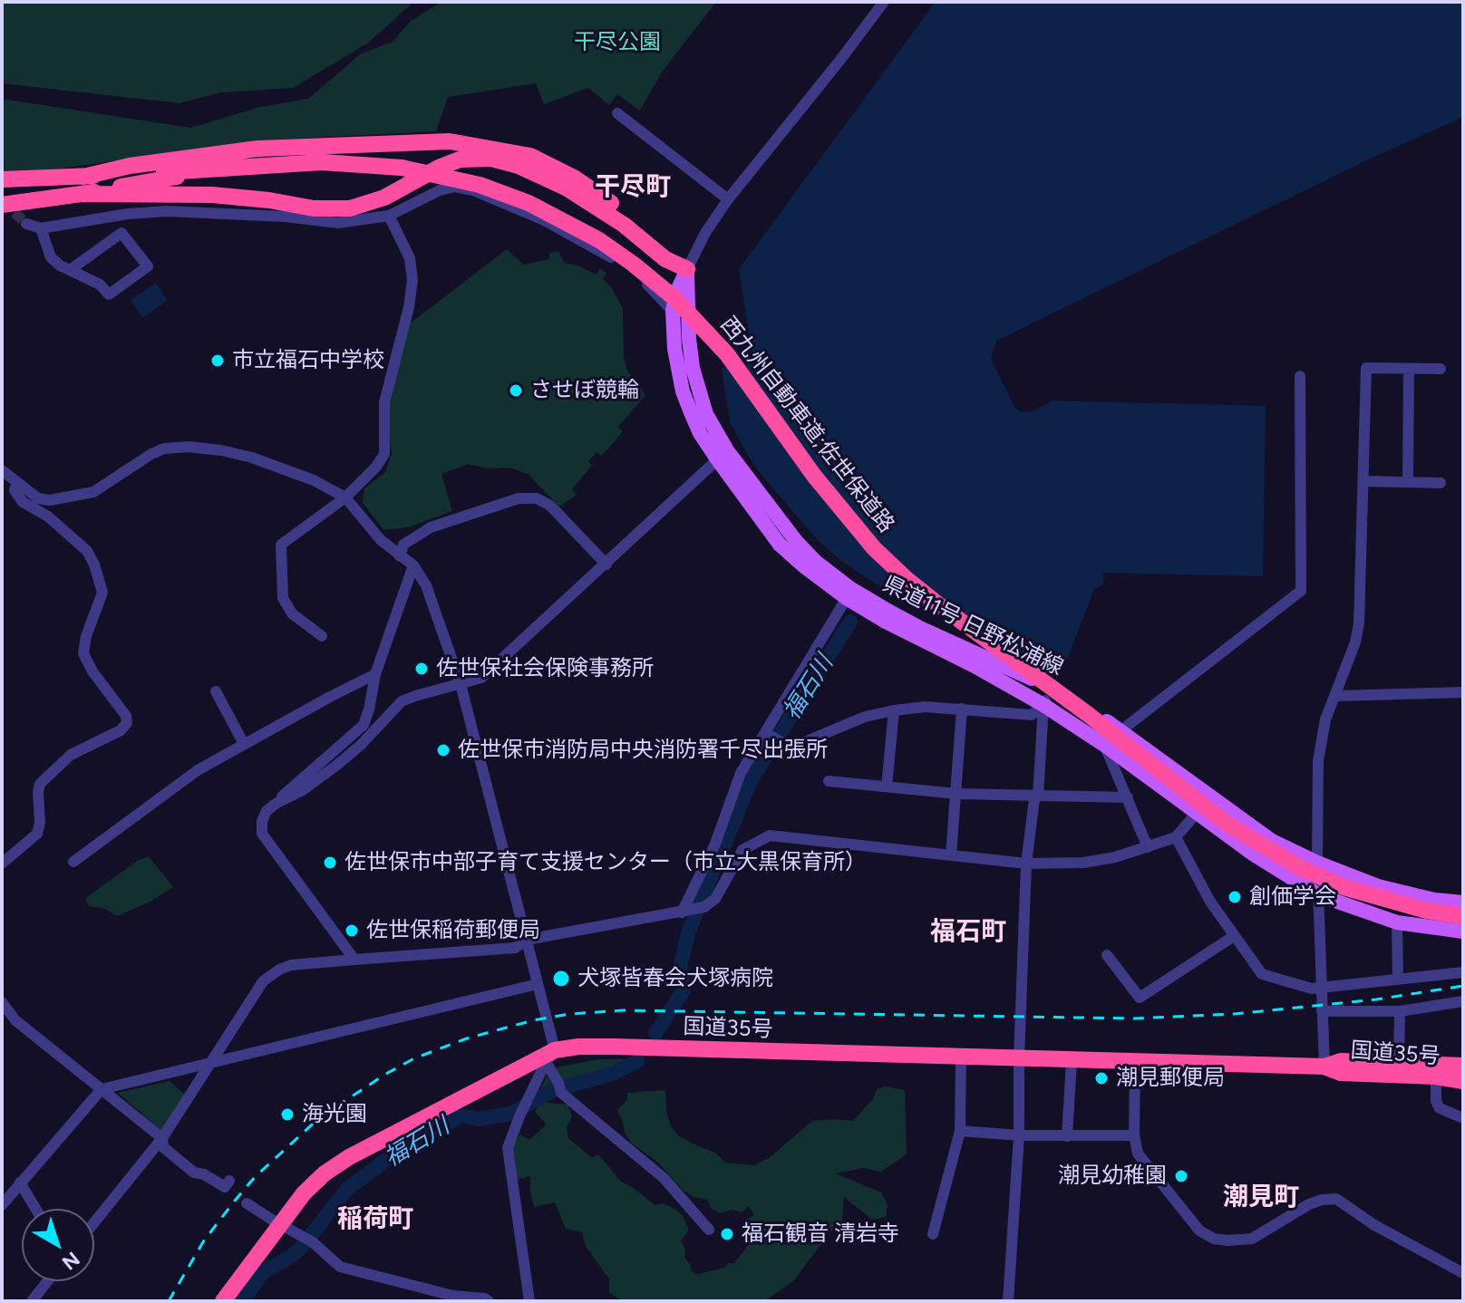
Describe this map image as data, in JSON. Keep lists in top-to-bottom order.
{
  "streets": {
    "highway": ["西九州自動車道;佐世保道路", "国道35号"],
    "main road": ["県道11号 日野松浦線"]
  },
  "districts": [
    "干尽町",
    "福石町",
    "潮見町",
    "稲荷町"
  ],
  "water": ["福石川"],
  "parks": ["干尽公園"],
  "places": [
    "市立福石中学校",
    "させぼ競輪",
    "佐世保社会保険事務所",
    "佐世保市消防局中央消防署千尽出張所",
    "佐世保市中部子育て支援センター（市立大黒保育所）",
    "創価学会",
    "佐世保稲荷郵便局",
    "犬塚皆春会犬塚病院",
    "潮見郵便局",
    "海光園",
    "潮見幼稚園",
    "福石観音 清岩寺"
  ],
  "north": "bottom right"
}
